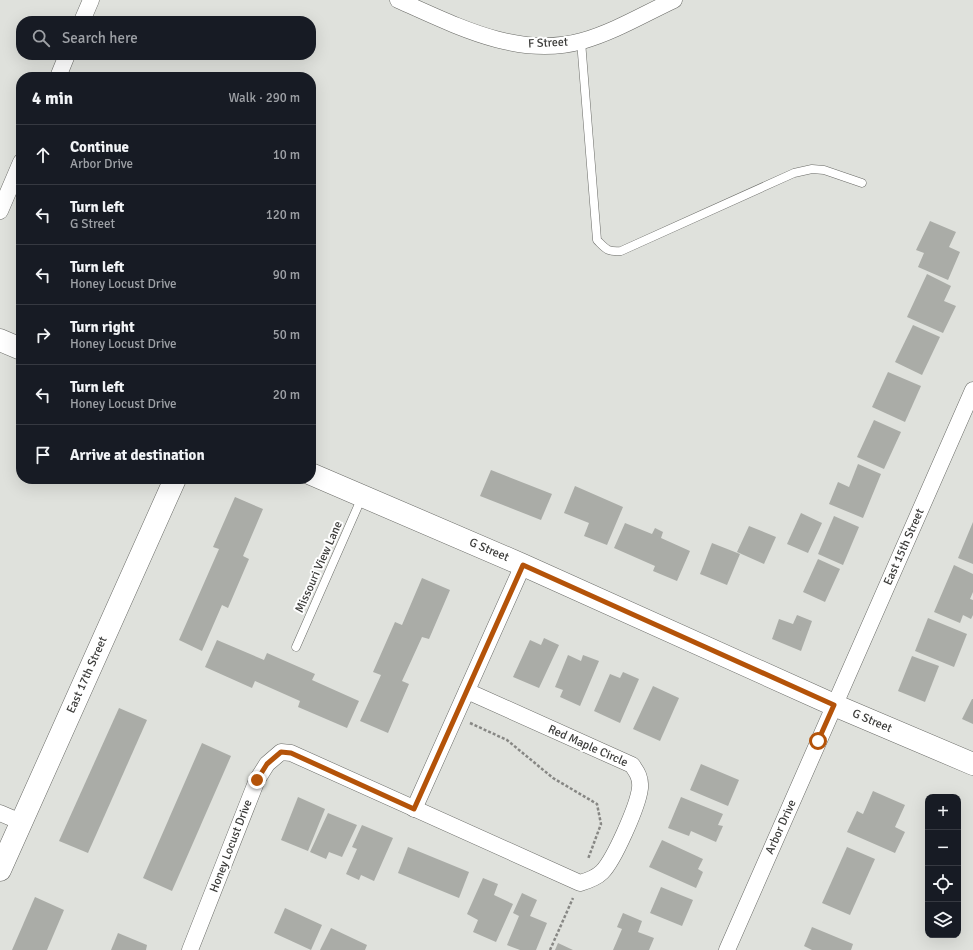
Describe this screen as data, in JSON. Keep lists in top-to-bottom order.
{
  "streets": {
    "main road": ["G Street", "East 17th Street"],
    "street": [
      "F Street",
      "East 15th Street",
      "Red Maple Circle",
      "Arbor Drive",
      "Honey Locust Drive"
    ],
    "lane": ["Missouri View Lane"]
  },
  "crossings": [
    ["East 15th Street", "G Street"],
    ["East 15th Street", "Arbor Drive"],
    ["G Street", "Missouri View Lane"],
    ["G Street", "Arbor Drive"]
  ],
  "page": {
    "search": "Search here",
    "heading": ["4 min", "Walk · 290 m"],
    "list": [
      ["Continue", "Arbor Drive", "10 m"],
      ["Turn left", "G Street", "120 m"],
      ["Turn left", "Honey Locust Drive", "90 m"],
      ["Turn right", "Honey Locust Drive", "50 m"],
      ["Turn left", "Honey Locust Drive", "20 m"],
      "Arrive at destination"
    ],
    "map_buttons": ["+", "−"]
  }
}
